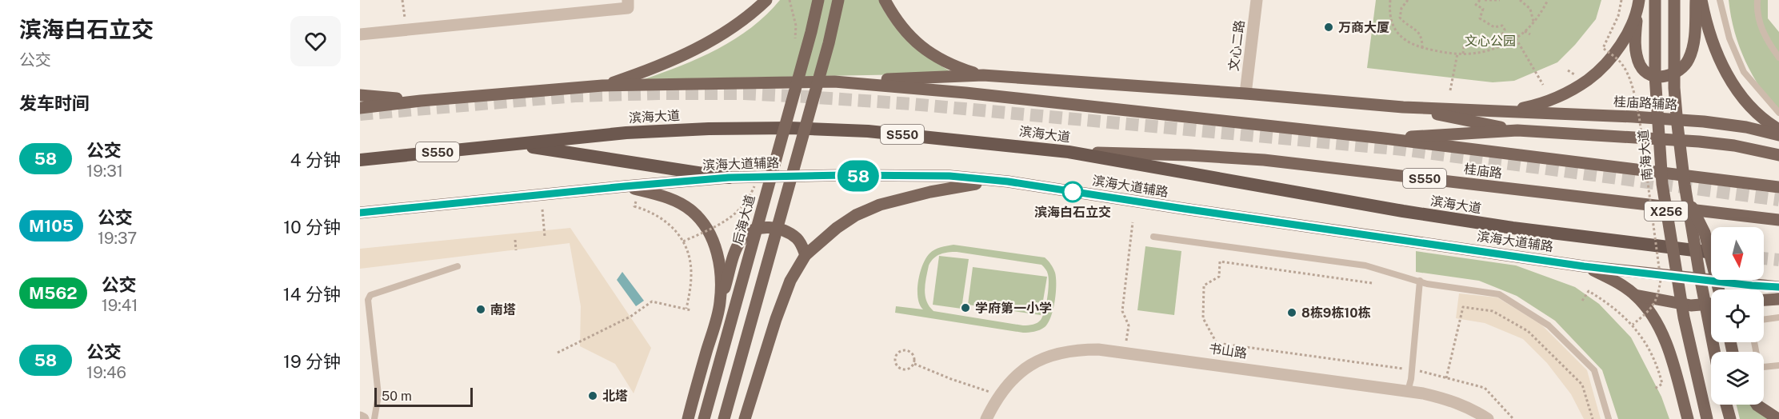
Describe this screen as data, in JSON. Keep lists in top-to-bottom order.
{
  "streets": {
    "highway": ["滨海大道", "S550"],
    "main road": [
      "桂庙路辅路",
      "南海大道",
      "滨海大道辅路",
      "桂庙路",
      "X256",
      "后海大道"
    ],
    "street": ["文心二路", "书山路"]
  },
  "crossings": [
    ["滨海大道", "桂庙路"]
  ],
  "parks": ["文心公园"],
  "places": [
    "万商大厦",
    "滨海白石立交",
    "学府第一小学",
    "南塔",
    "8栋9栋10栋",
    "北塔"
  ],
  "lines": ["bus line 58"],
  "scale_bar": "50 m",
  "north": "bottom",
  "page": {
    "heading": [
      ["滨海白石立交", "公交"],
      "发车时间"
    ],
    "on_map": "58",
    "list": [
      {
        "mark": "58",
        "name": "公交",
        "note": "19:31",
        "value": "4 分钟"
      },
      {
        "mark": "M105",
        "name": "公交",
        "note": "19:37",
        "value": "10 分钟"
      },
      {
        "mark": "M562",
        "name": "公交",
        "note": "19:41",
        "value": "14 分钟"
      },
      {
        "mark": "58",
        "name": "公交",
        "note": "19:46",
        "value": "19 分钟"
      }
    ],
    "scale": "50 m"
  }
}
